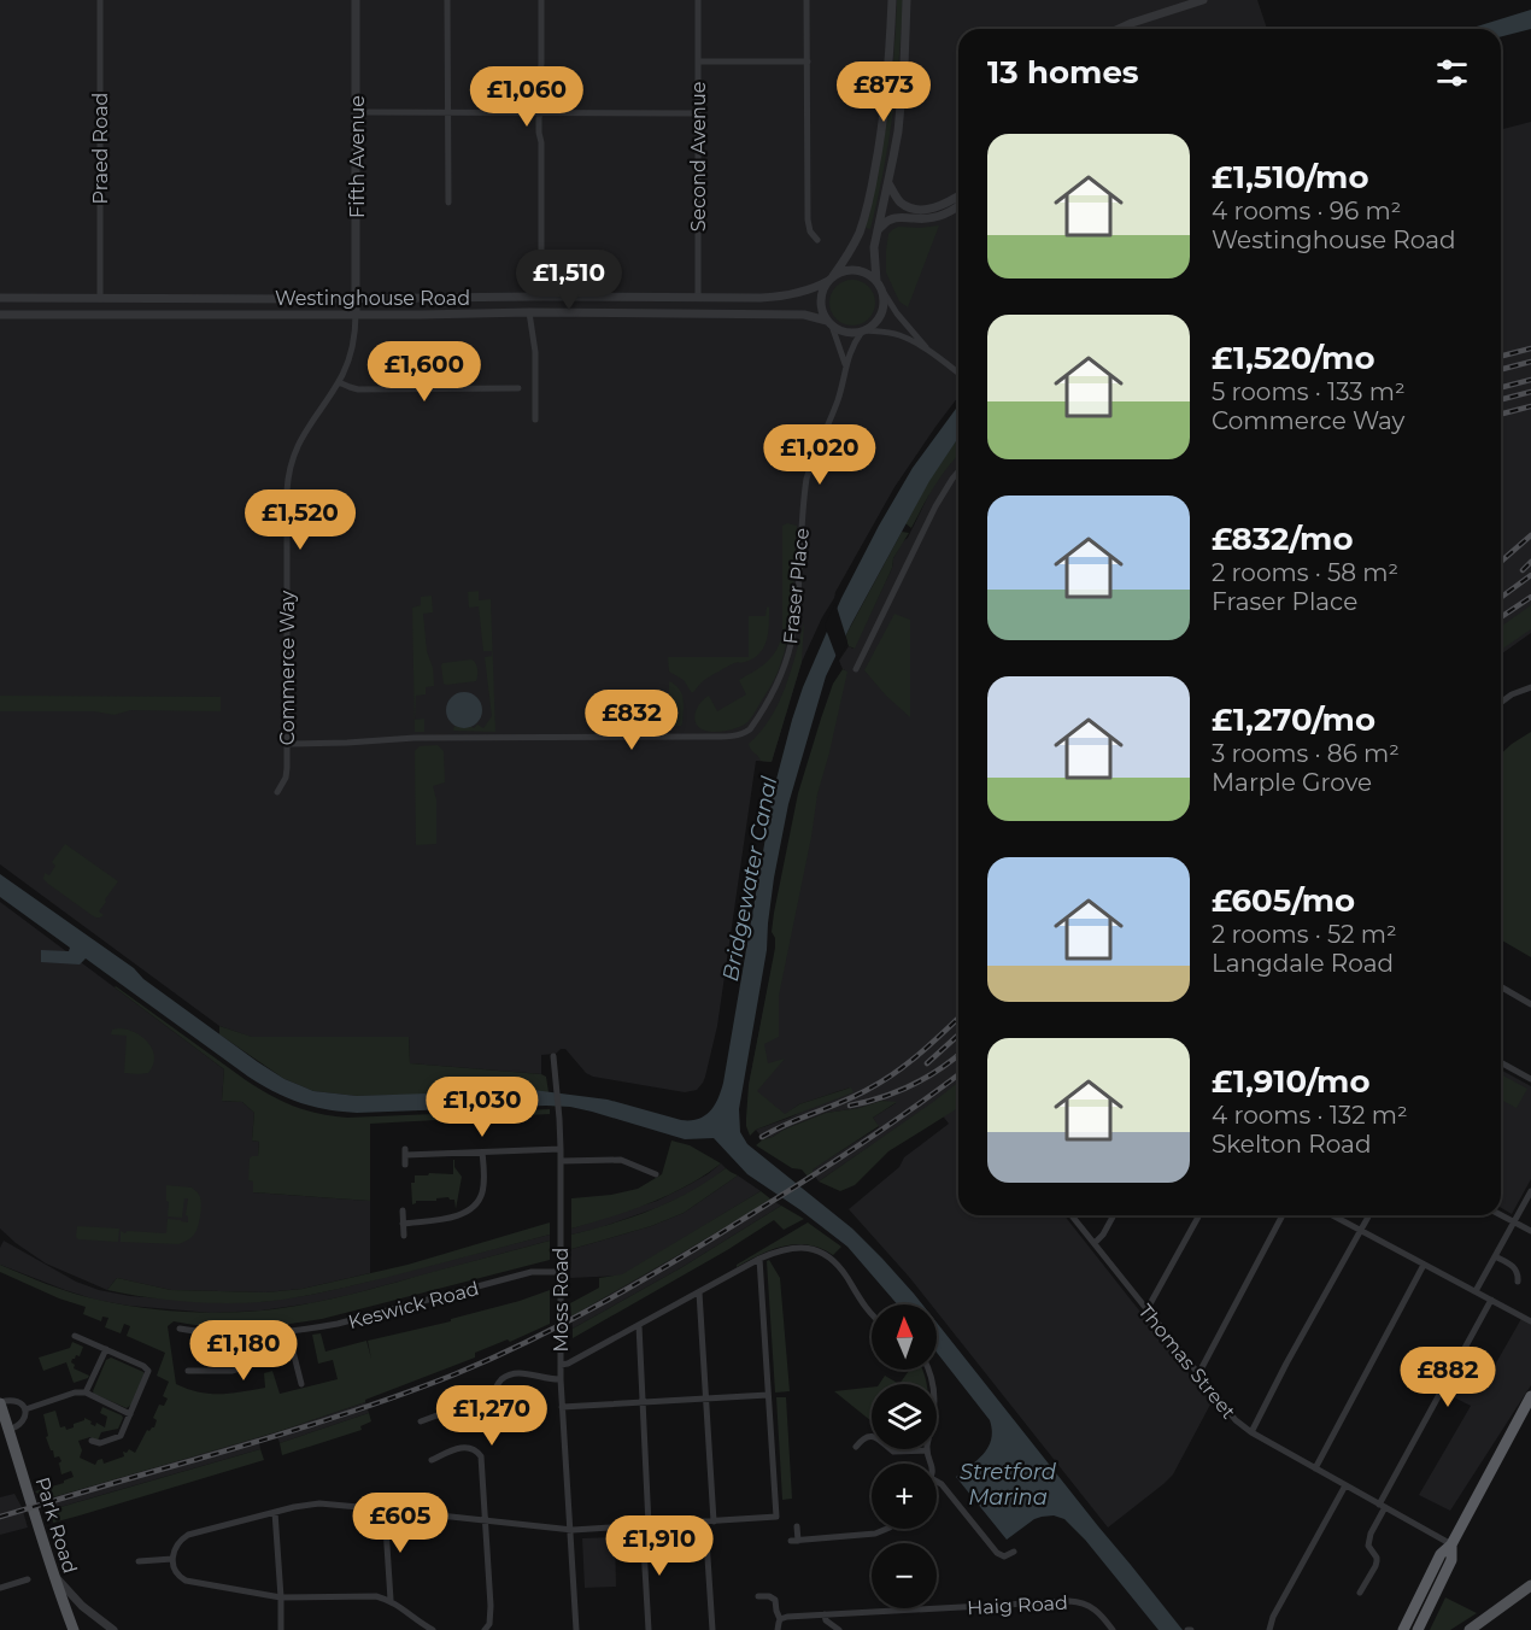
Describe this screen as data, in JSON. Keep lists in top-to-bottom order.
{
  "streets": {
    "main road": ["Park Road"],
    "street": [
      "Praed Road",
      "Fifth Avenue",
      "Second Avenue",
      "Westinghouse Road",
      "Fraser Place",
      "Commerce Way",
      "Moss Road",
      "Keswick Road",
      "Thomas Street",
      "Haig Road"
    ]
  },
  "crossings": [
    ["Praed Road", "Westinghouse Road"],
    ["Fifth Avenue", "Westinghouse Road"],
    ["Fifth Avenue", "Commerce Way"],
    ["Second Avenue", "Westinghouse Road"],
    ["Westinghouse Road", "Fraser Place"],
    ["Westinghouse Road", "Commerce Way"],
    ["Fraser Place", "Commerce Way"],
    ["Moss Road", "Keswick Road"]
  ],
  "water": ["Bridgewater Canal", "Stretford Marina"],
  "north": "top",
  "page": {
    "heading": "13 homes",
    "price": [
      "£873",
      "£1,060",
      "£1,510",
      "£1,600",
      "£1,020",
      "£1,520",
      "£832",
      "£1,030",
      "£1,180",
      "£882",
      "£1,270",
      "£605",
      "£1,910"
    ],
    "list": [
      {
        "name": "£1,510/mo",
        "note": "4 rooms · 96 m² · Westinghouse Road"
      },
      {
        "name": "£1,520/mo",
        "note": "5 rooms · 133 m² · Commerce Way"
      },
      {
        "name": "£832/mo",
        "note": "2 rooms · 58 m² · Fraser Place"
      },
      {
        "name": "£1,270/mo",
        "note": "3 rooms · 86 m² · Marple Grove"
      },
      {
        "name": "£605/mo",
        "note": "2 rooms · 52 m² · Langdale Road"
      },
      {
        "name": "£1,910/mo",
        "note": "4 rooms · 132 m² · Skelton Road"
      }
    ],
    "map_buttons": ["+", "−"]
  }
}
